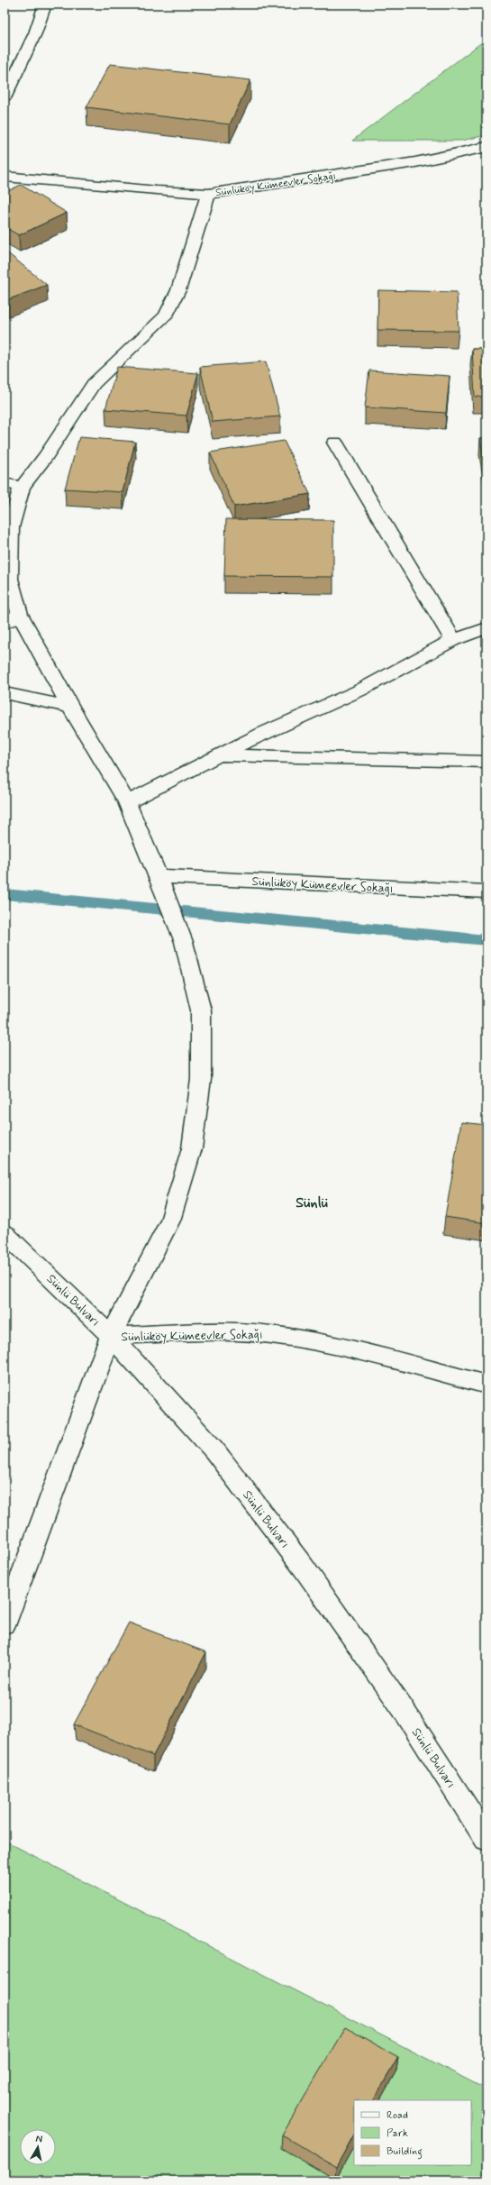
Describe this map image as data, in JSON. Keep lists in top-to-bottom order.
{
  "streets": {
    "street": ["Sünlüköy Kümeevler Sokağı", "Sünlü Bulvarı"]
  },
  "crossings": [
    ["Sünlüköy Kümeevler Sokağı", "Sünlü Bulvarı"]
  ],
  "districts": ["Sünlü"],
  "legend": ["Road", "Park", "Building"],
  "north": "top"
}
